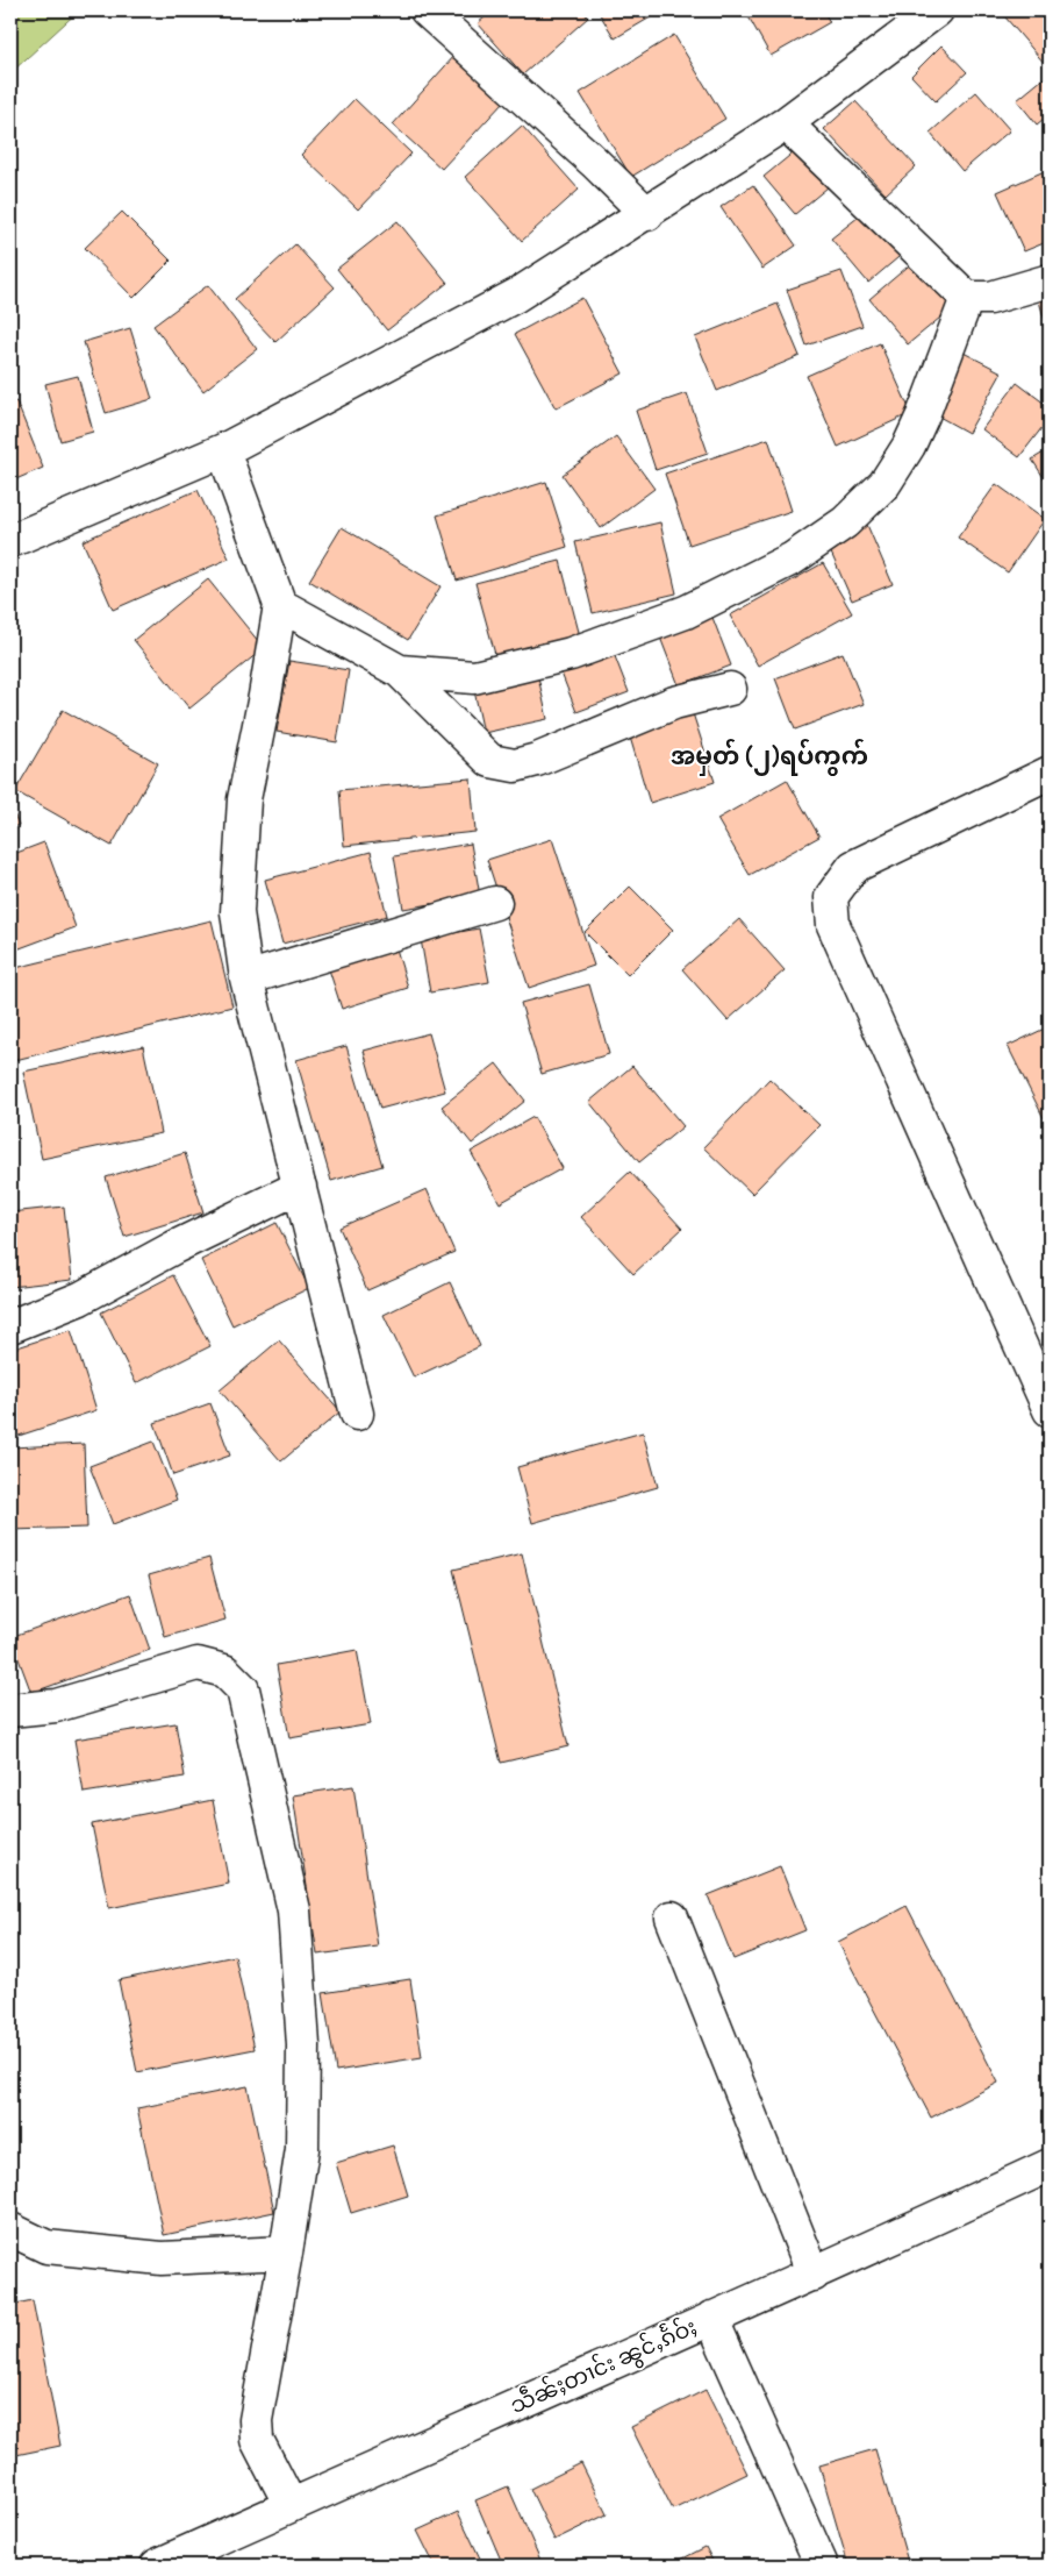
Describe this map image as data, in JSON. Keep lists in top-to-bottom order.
{
  "streets": {
    "street": ["သဵၼ်ႈတၢင်း ၼွင်ႇၵႅဝ်ႈ"]
  },
  "districts": ["အမှတ် (၂)ရပ်ကွက်"]
}
